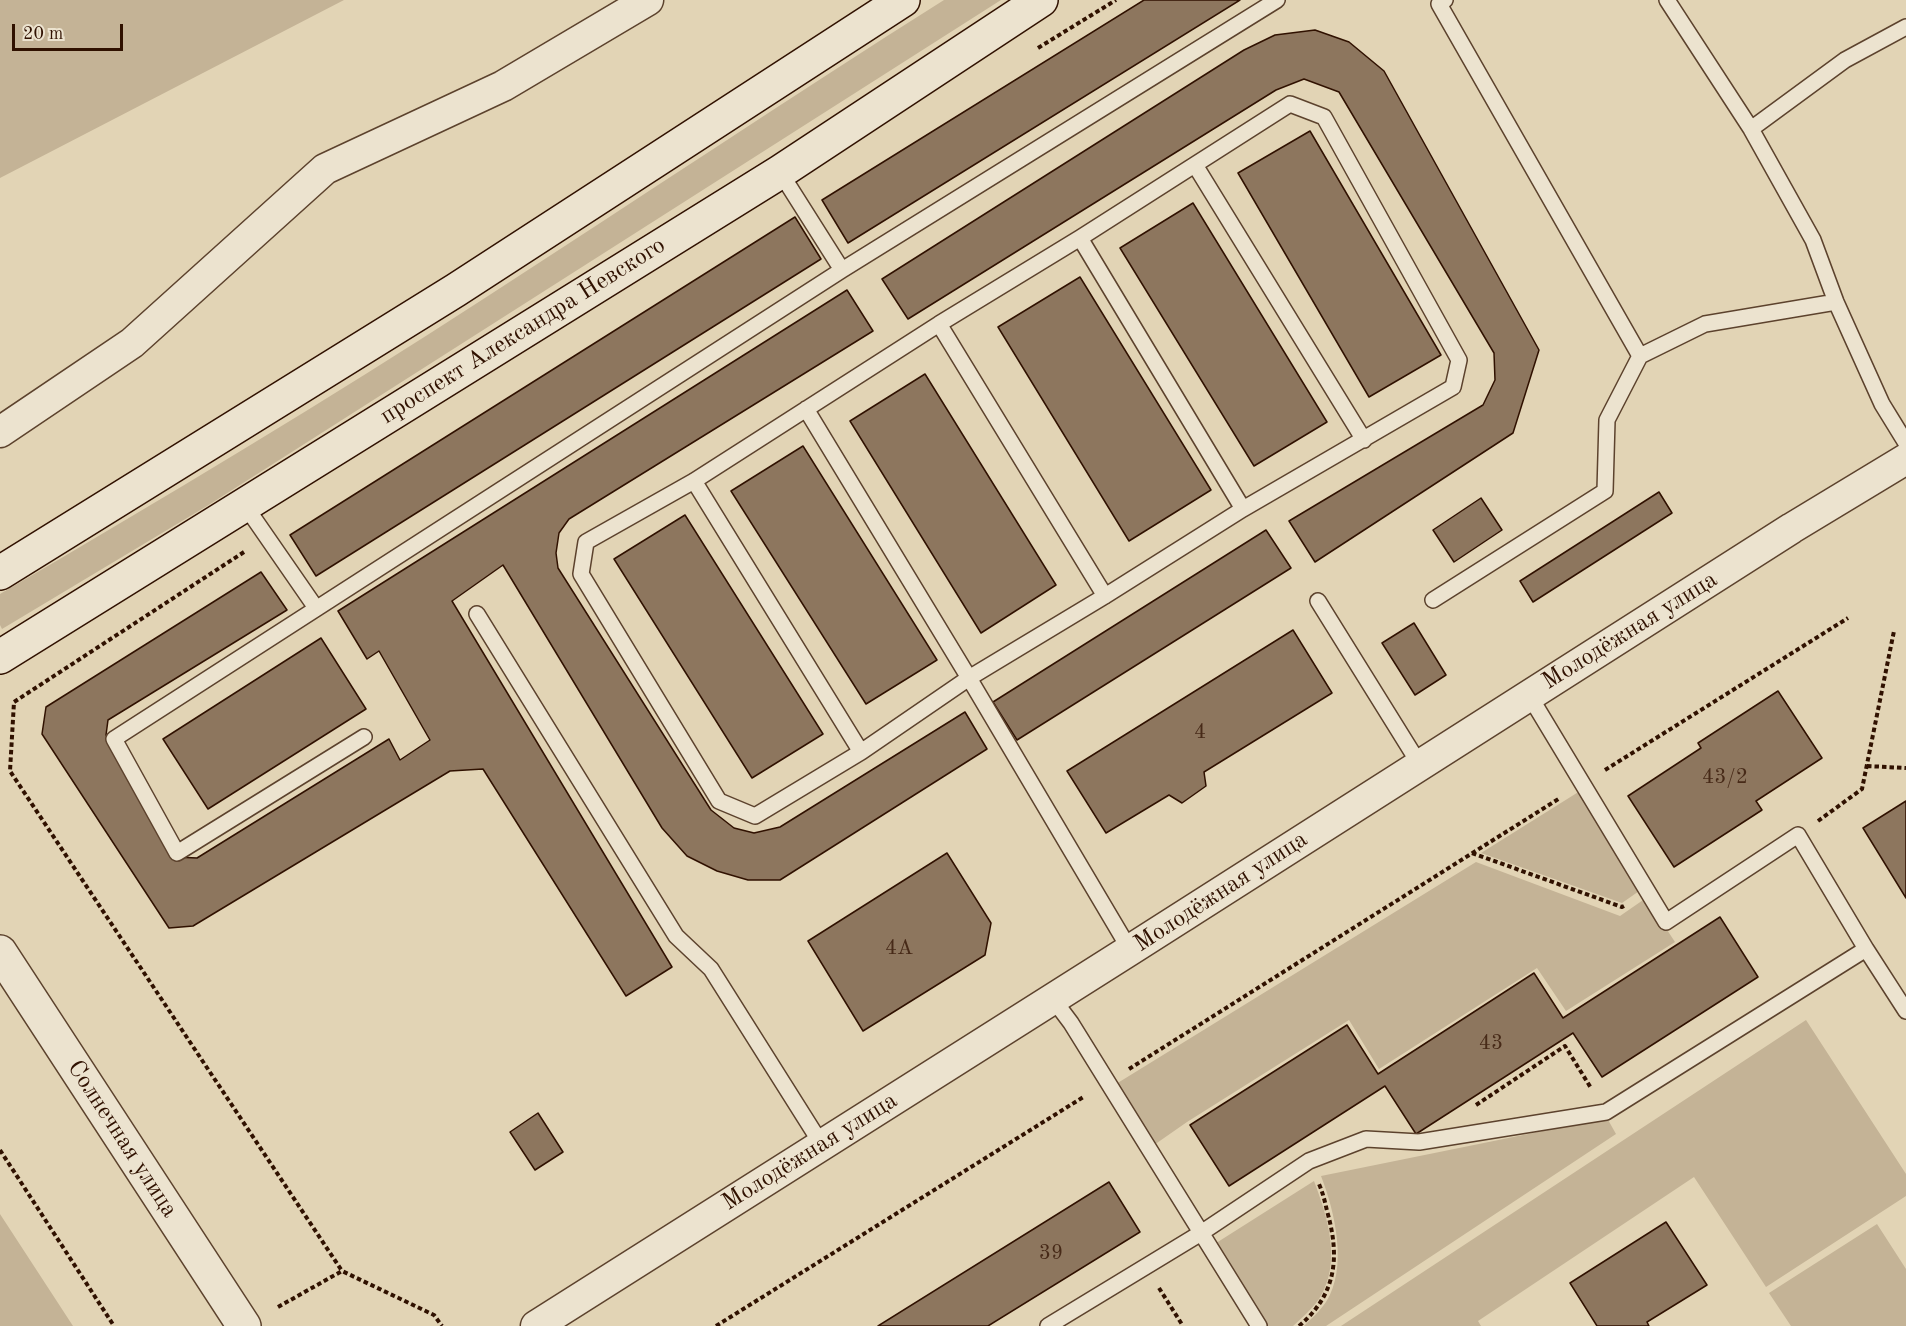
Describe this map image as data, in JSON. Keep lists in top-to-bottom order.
{
  "streets": {
    "main road": ["проспект Александра Невского", "Солнечная улица"],
    "street": ["Молодёжная улица"]
  },
  "house_numbers": [
    "4",
    "43/2",
    "4А",
    "43",
    "39"
  ],
  "scale_bar": "20 m"
}
